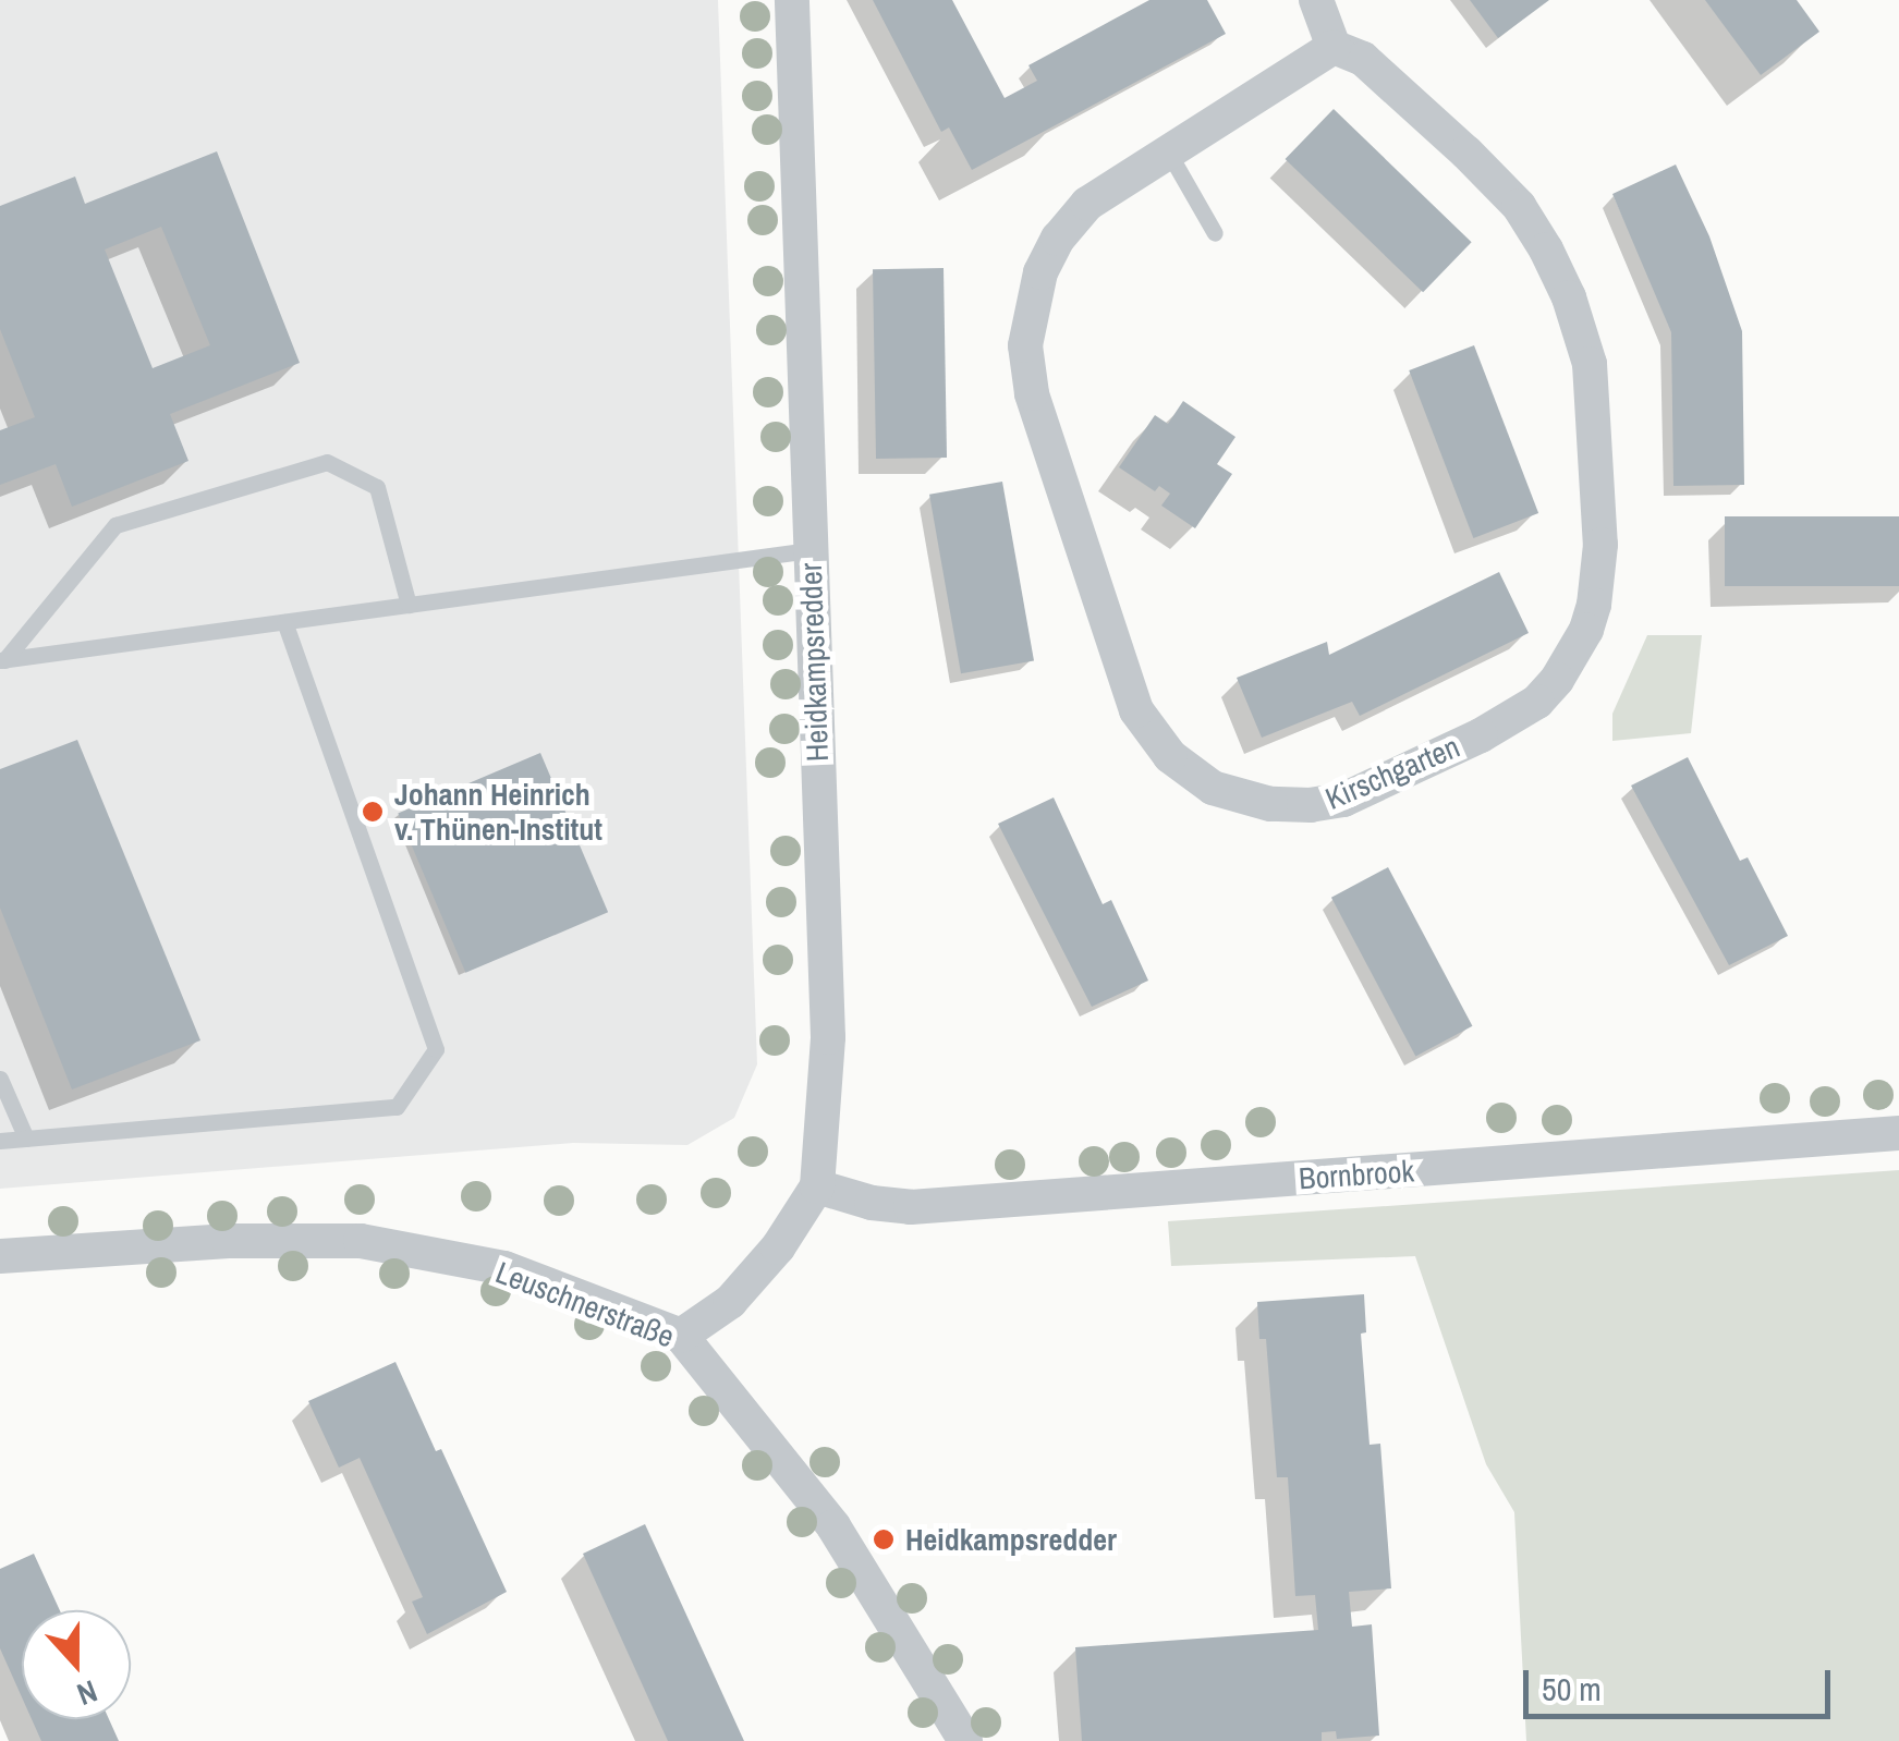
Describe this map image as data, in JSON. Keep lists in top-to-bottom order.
{
  "streets": {
    "street": [
      "Heidkampsredder",
      "Kirschgarten",
      "Bornbrook",
      "Leuschnerstraße"
    ]
  },
  "crossings": [
    ["Heidkampsredder", "Bornbrook"],
    ["Heidkampsredder", "Leuschnerstraße"]
  ],
  "places": ["Johann Heinrich v. Thünen-Institut", "Heidkampsredder"],
  "scale_bar": "50 m",
  "north": "bottom"
}
